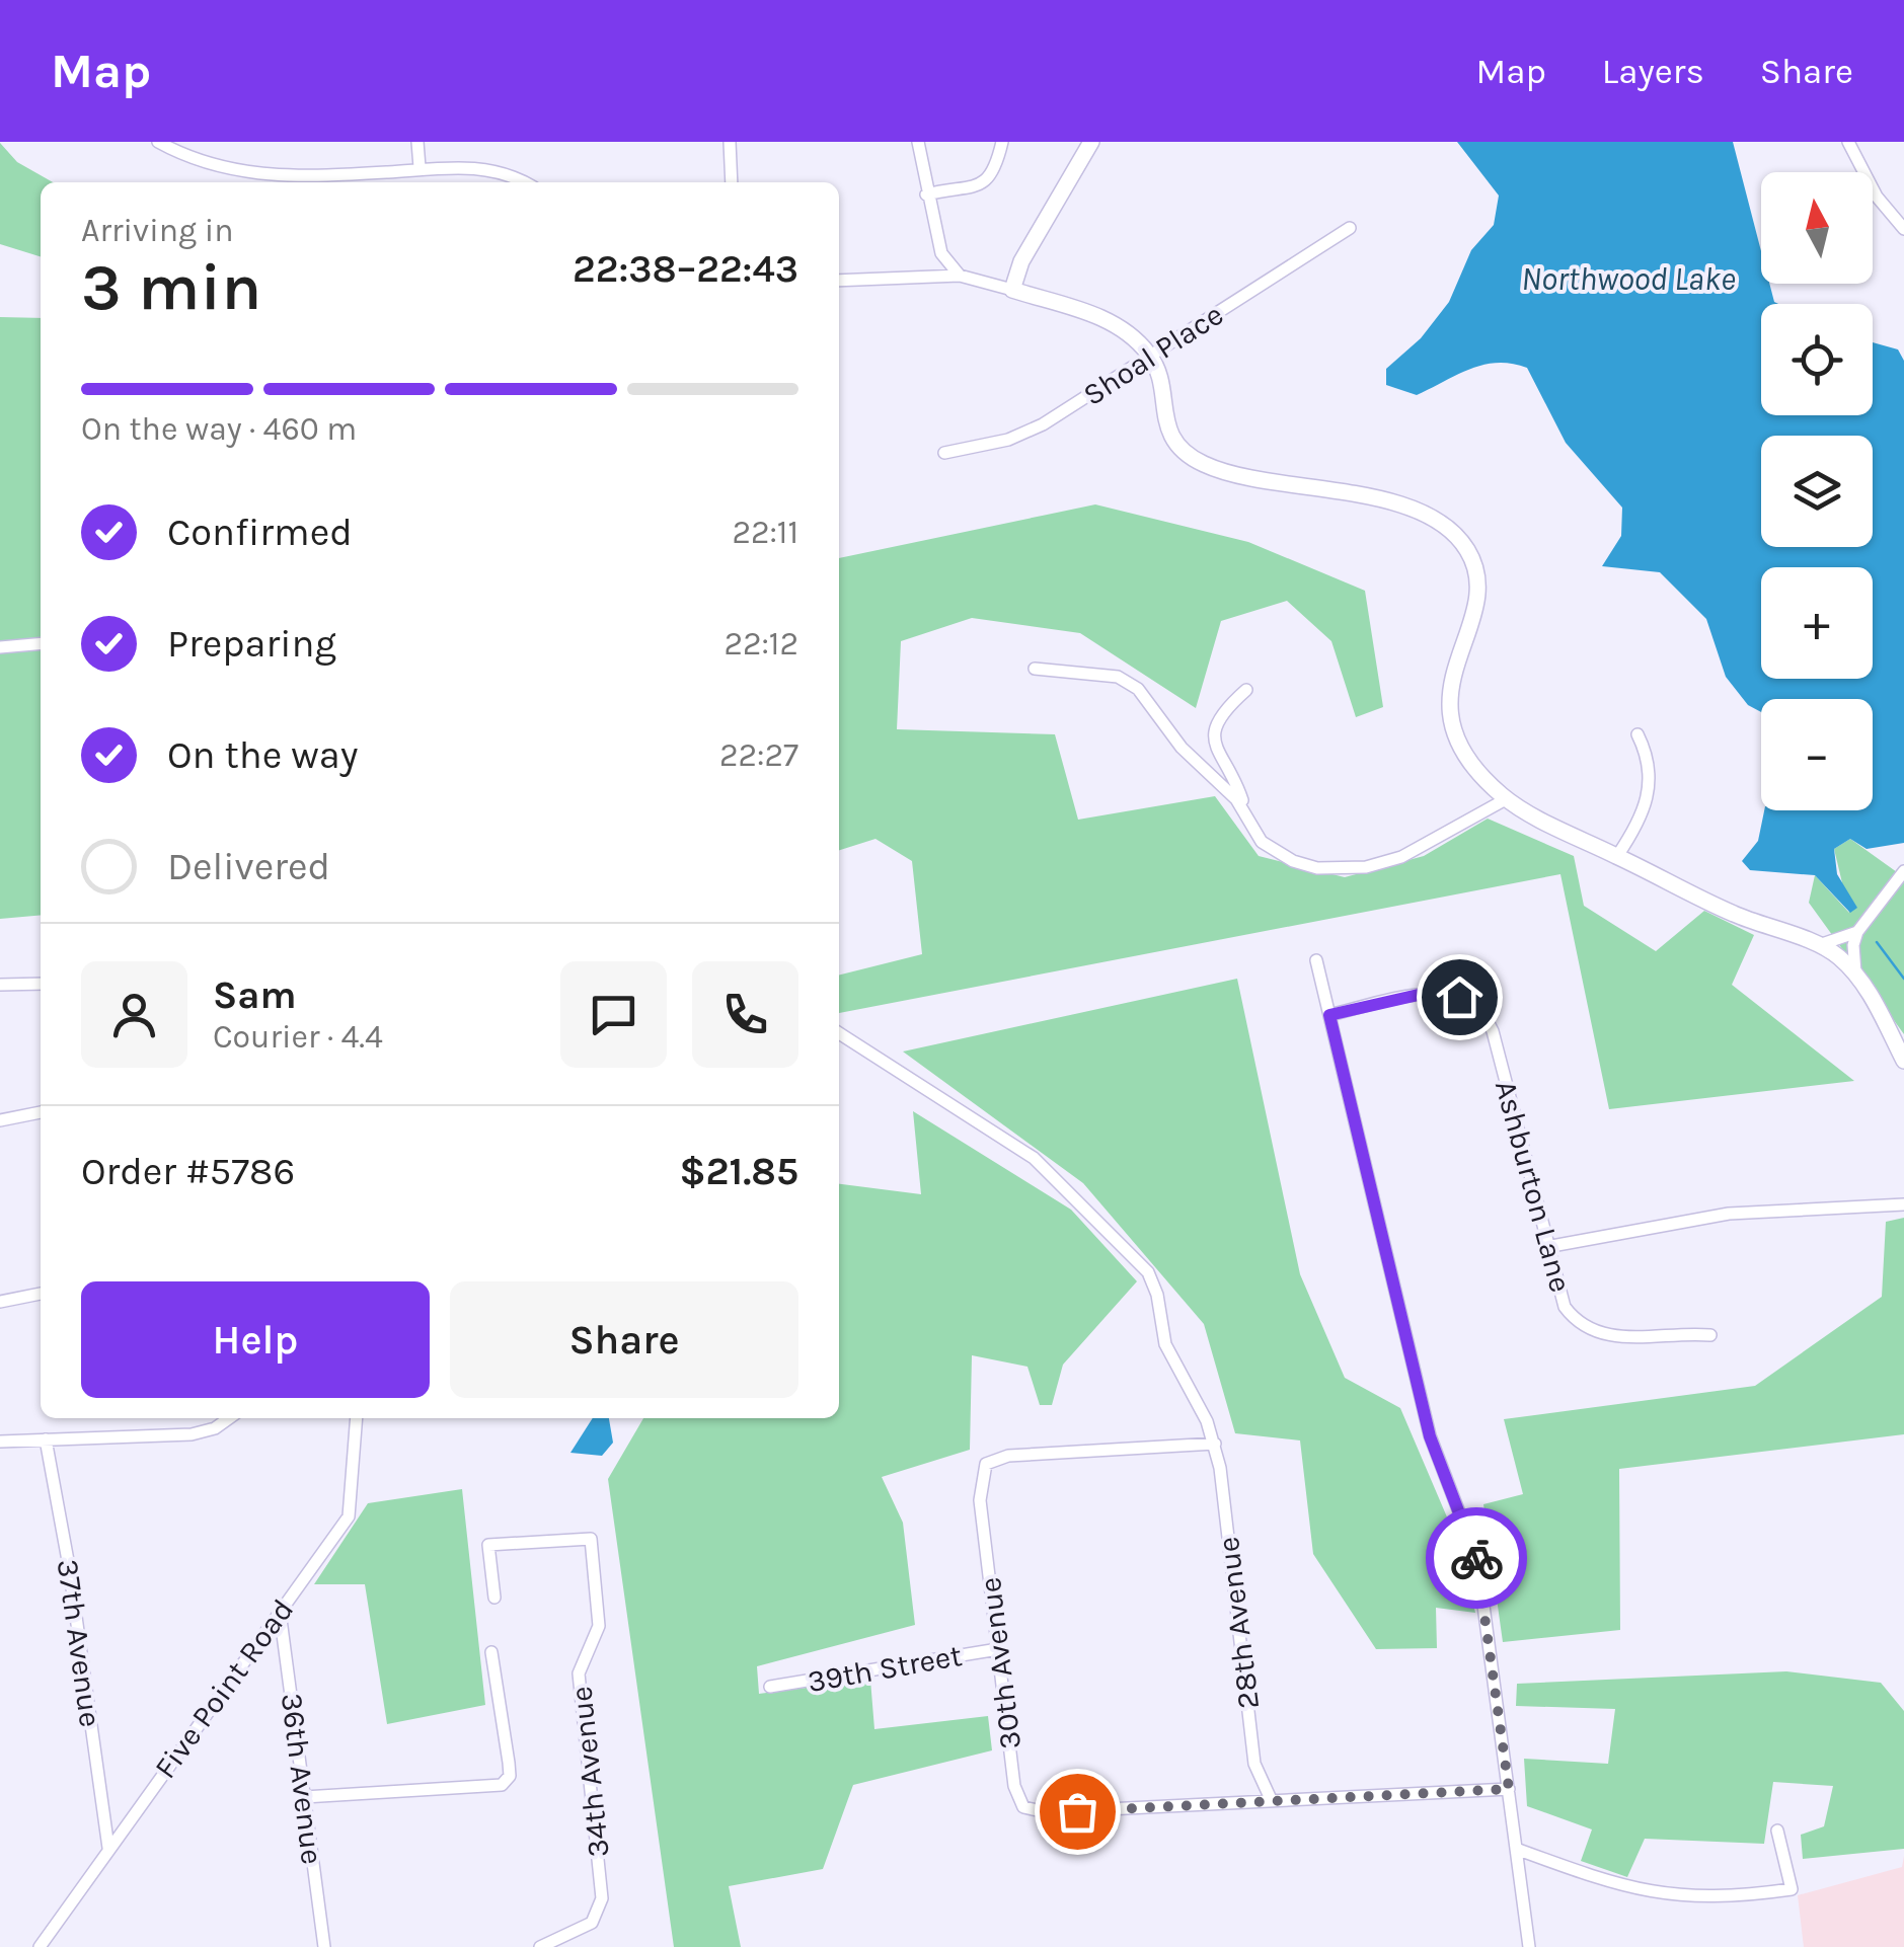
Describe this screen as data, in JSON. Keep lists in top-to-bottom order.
{
  "streets": {
    "street": [
      "Shoal Place",
      "Ashburton Lane",
      "28th Avenue",
      "37th Avenue",
      "30th Avenue",
      "39th Street",
      "Five Point Road",
      "34th Avenue",
      "36th Avenue"
    ]
  },
  "crossings": [
    ["28th Avenue", "30th Avenue"],
    ["37th Avenue", "Five Point Road"],
    ["30th Avenue", "39th Street"],
    ["Five Point Road", "36th Avenue"]
  ],
  "water": ["Northwood Lake"],
  "north": "top",
  "page": {
    "header": "Map",
    "nav": ["Map", "Layers", "Share"],
    "map_buttons": ["+", "−"],
    "heading": ["3 min", "Arriving in", "22:38–22:43"],
    "panel": [
      "Sam",
      "Courier · 4.4",
      "Order #5786",
      "$21.85"
    ],
    "bar": "On the way · 460 m",
    "list": [
      ["Confirmed", "22:11"],
      ["Preparing", "22:12"],
      ["On the way", "22:27"],
      "Delivered"
    ],
    "buttons": ["Help", "Share"]
  }
}
